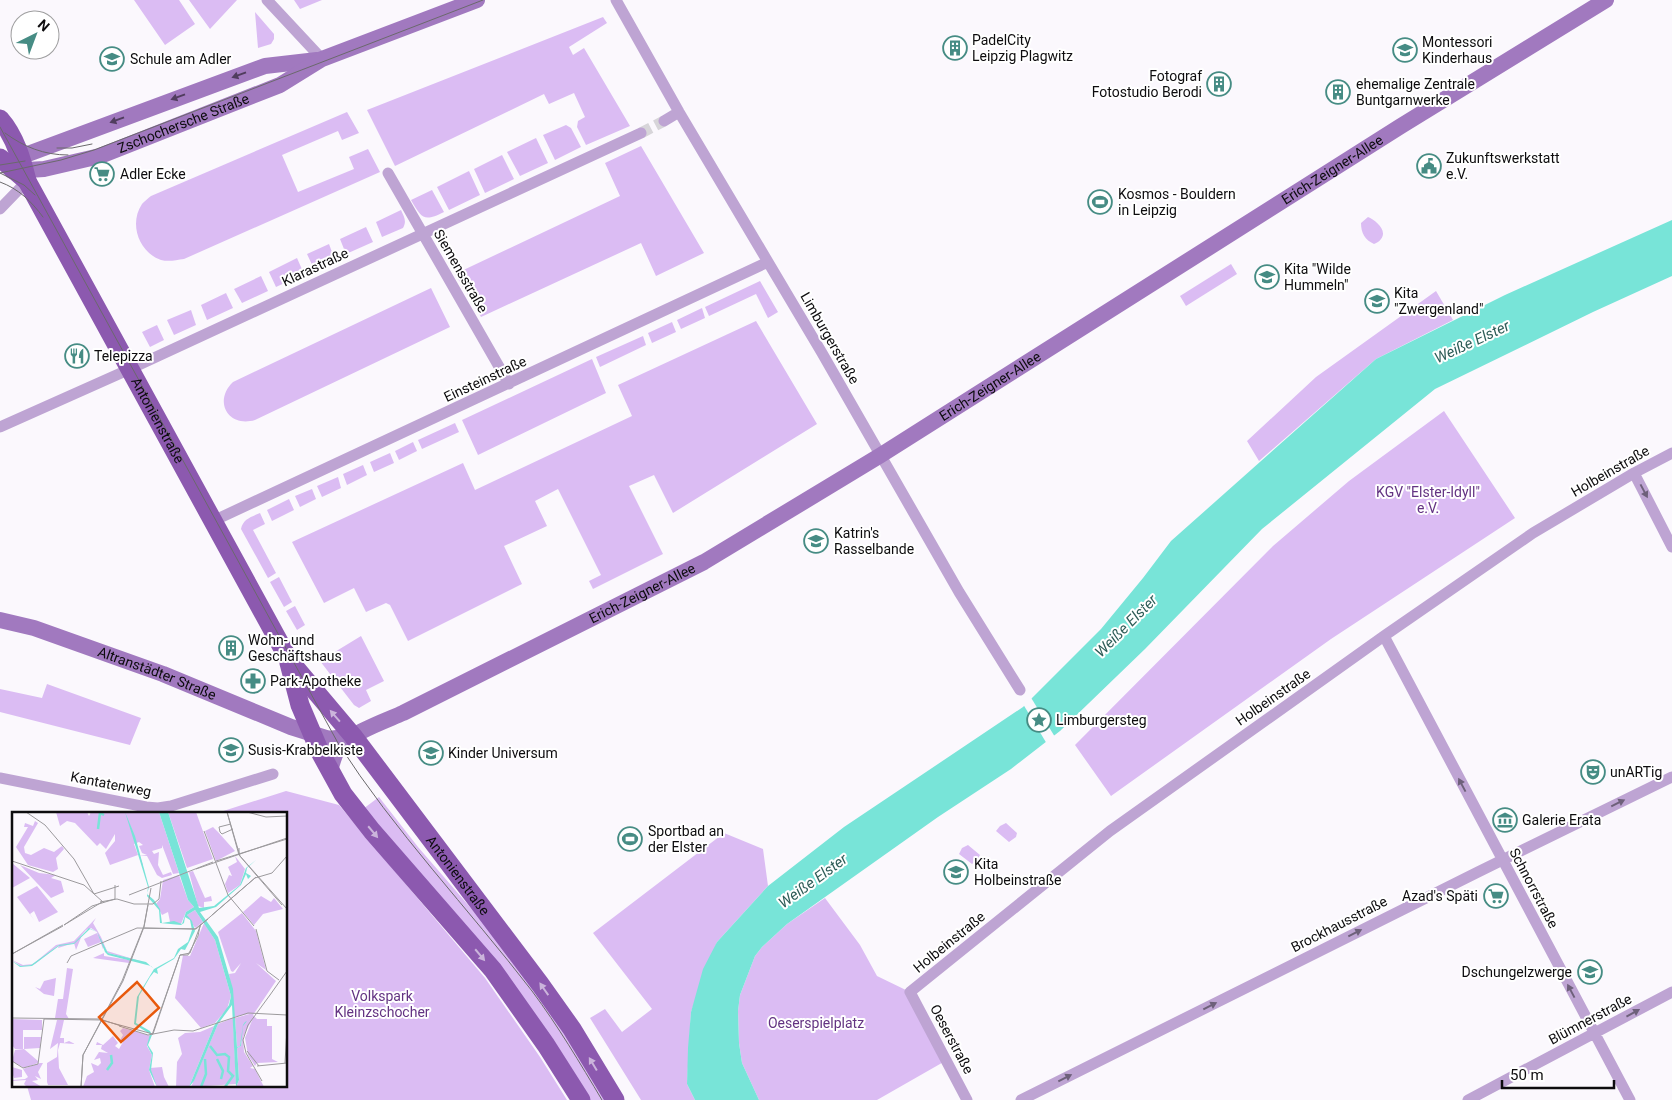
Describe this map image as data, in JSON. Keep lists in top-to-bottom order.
{
  "streets": {
    "main road": ["Antonienstraße"],
    "street": [
      "Zschochersche Straße",
      "Erich-Zeigner-Allee",
      "Klarastraße",
      "Siemensstraße",
      "Limburgerstraße",
      "Einsteinstraße",
      "Holbeinstraße",
      "Altranstädter Straße",
      "Kantatenweg",
      "Schnorrstraße",
      "Brockhausstraße",
      "Blümnerstraße",
      "Oeserstraße"
    ]
  },
  "crossings": [
    ["Zschochersche Straße", "Antonienstraße"],
    ["Erich-Zeigner-Allee", "Limburgerstraße"],
    ["Erich-Zeigner-Allee", "Antonienstraße"],
    ["Erich-Zeigner-Allee", "Altranstädter Straße"],
    ["Klarastraße", "Siemensstraße"],
    ["Klarastraße", "Antonienstraße"],
    ["Siemensstraße", "Einsteinstraße"],
    ["Limburgerstraße", "Einsteinstraße"],
    ["Einsteinstraße", "Antonienstraße"],
    ["Antonienstraße", "Altranstädter Straße"],
    ["Holbeinstraße", "Schnorrstraße"],
    ["Holbeinstraße", "Oeserstraße"],
    ["Schnorrstraße", "Brockhausstraße"],
    ["Schnorrstraße", "Blümnerstraße"]
  ],
  "one_way": ["Schnorrstraße", "Brockhausstraße", "Blümnerstraße"],
  "water": ["Weiße Elster"],
  "parks": ["KGV \"Elster-Idyll\" e.V.", "Volkspark Kleinzschocher", "Oeserspielplatz"],
  "places": {
    "building": [
      "PadelCity Leipzig Plagwitz",
      "Fotograf Fotostudio Berodi",
      "ehemalige Zentrale Buntgarnwerke",
      "Wohn- und Geschäftshaus"
    ],
    "school or university": [
      "Montessori Kinderhaus",
      "Schule am Adler",
      "Kita \"Wilde Hummeln\"",
      "Kita \"Zwergenland\"",
      "Katrin's Rasselbande",
      "Susis-Krabbelkiste",
      "Kinder Universum",
      "Kita Holbeinstraße",
      "Dschungelzwerge"
    ],
    "public building": ["Zukunftswerkstatt e.V."],
    "supermarket": ["Adler Ecke", "Azad's Späti"],
    "sports": ["Kosmos - Bouldern in Leipzig", "Sportbad an der Elster"],
    "restaurant": ["Telepizza"],
    "pharmacy": ["Park-Apotheke"],
    "place": ["Limburgersteg"],
    "theatre": ["unARTig"],
    "museum": ["Galerie Erata"]
  },
  "scale_bar": "50 m",
  "north": "top right"
}
